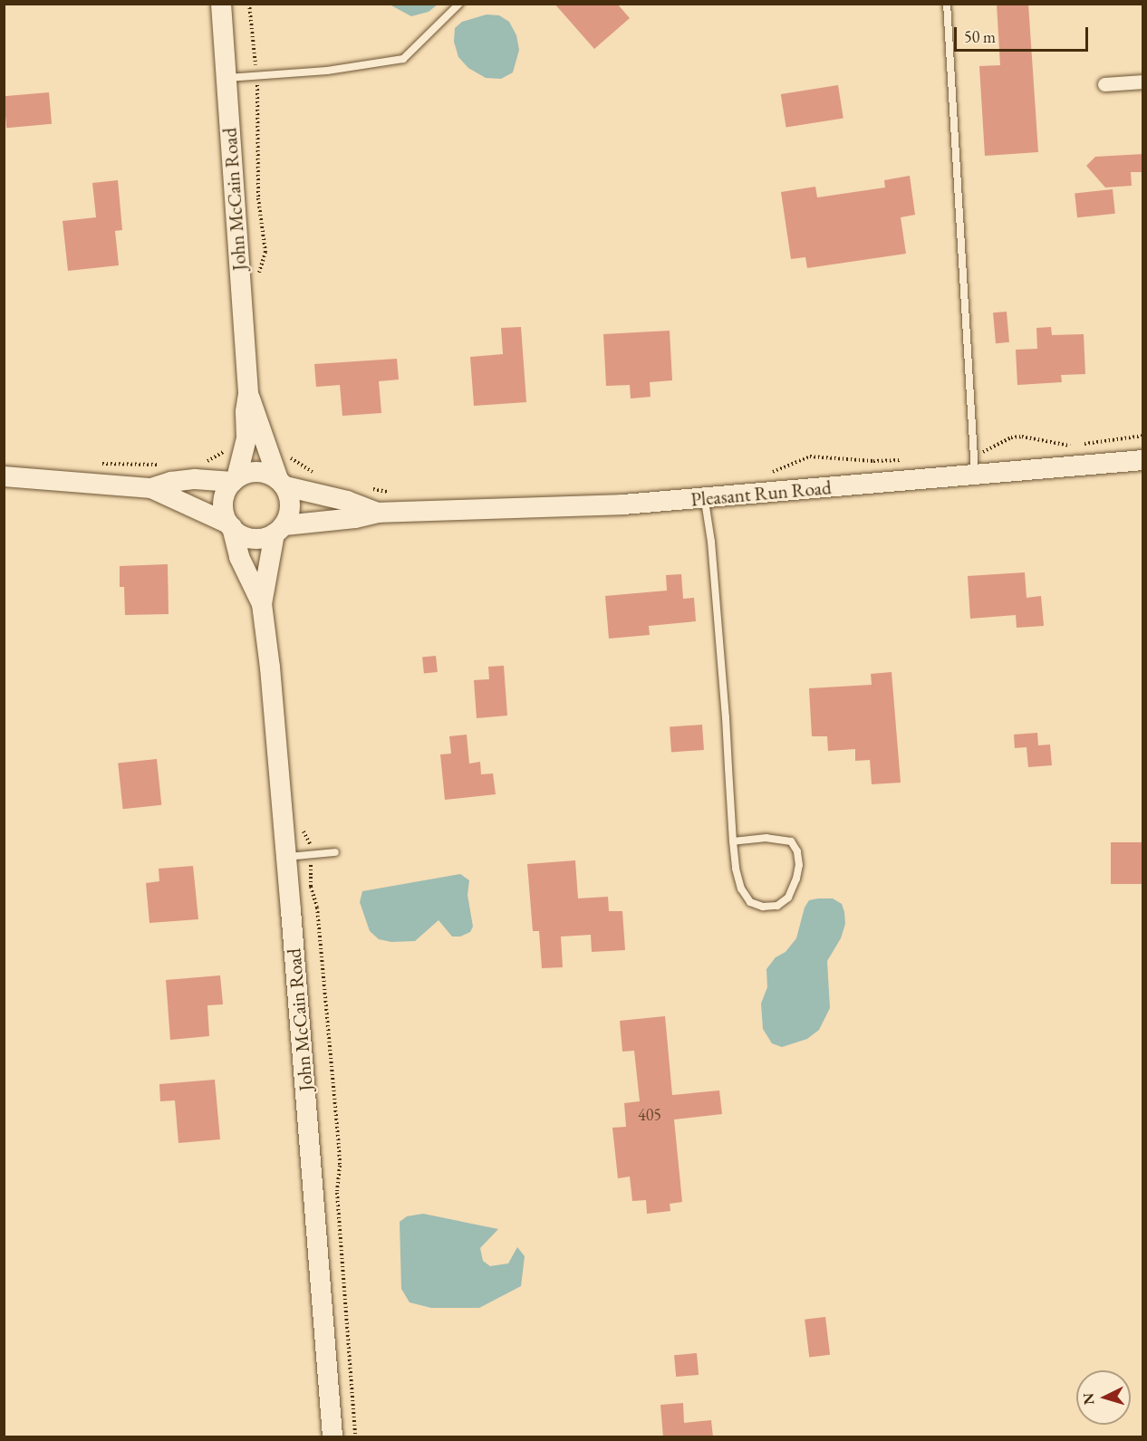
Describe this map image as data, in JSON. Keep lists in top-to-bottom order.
{
  "streets": {
    "main road": ["John McCain Road", "Pleasant Run Road"]
  },
  "crossings": [
    ["John McCain Road", "Pleasant Run Road"]
  ],
  "house_numbers": ["405"],
  "scale_bar": "50 m",
  "north": "left"
}
